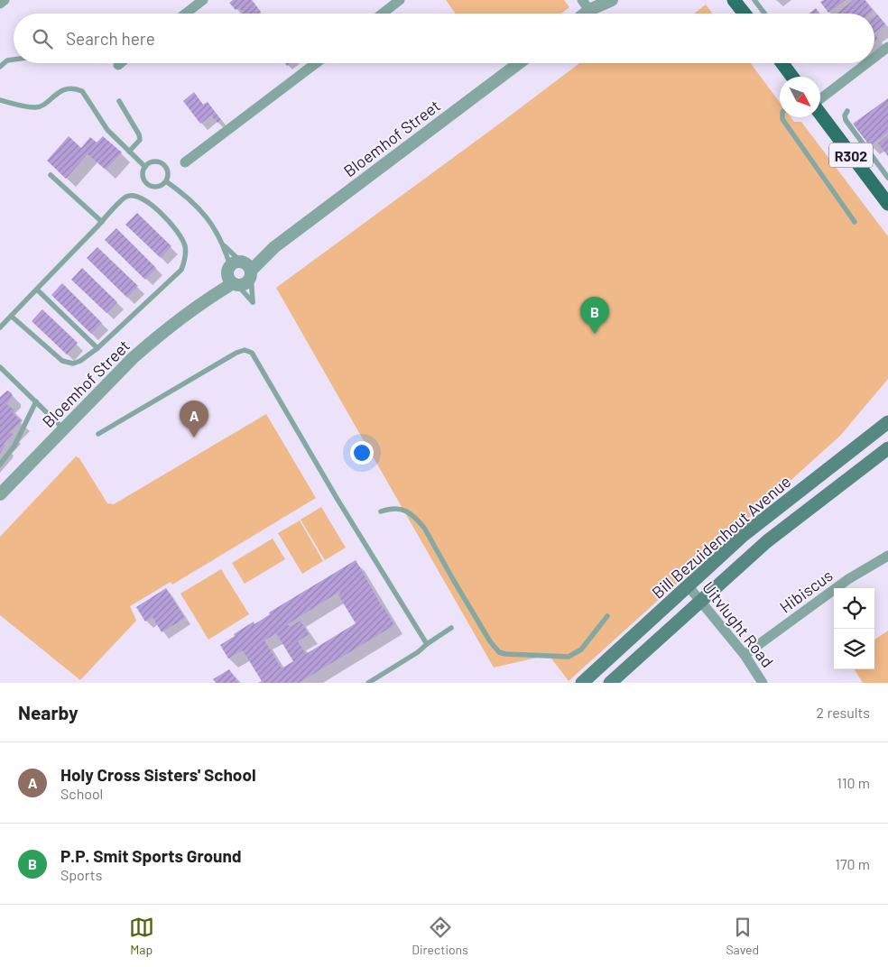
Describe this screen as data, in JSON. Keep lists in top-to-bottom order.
{
  "streets": {
    "main road": ["R302", "Bill Bezuidenhout Avenue"],
    "street": ["Bloemhof Street", "Hibiscus", "Uitvlught Road"]
  },
  "crossings": [
    ["Bill Bezuidenhout Avenue", "Uitvlught Road"],
    ["Hibiscus", "Uitvlught Road"]
  ],
  "north": "bottom right",
  "page": {
    "search": "Search here",
    "pins": ["B", "A"],
    "heading": ["Nearby", "2 results"],
    "list": [
      {
        "mark": "A",
        "name": "Holy Cross Sisters' School",
        "note": "School",
        "value": "110 m"
      },
      {
        "mark": "B",
        "name": "P.P. Smit Sports Ground",
        "note": "Sports",
        "value": "170 m"
      }
    ],
    "nav": ["Map", "Directions", "Saved"]
  }
}
